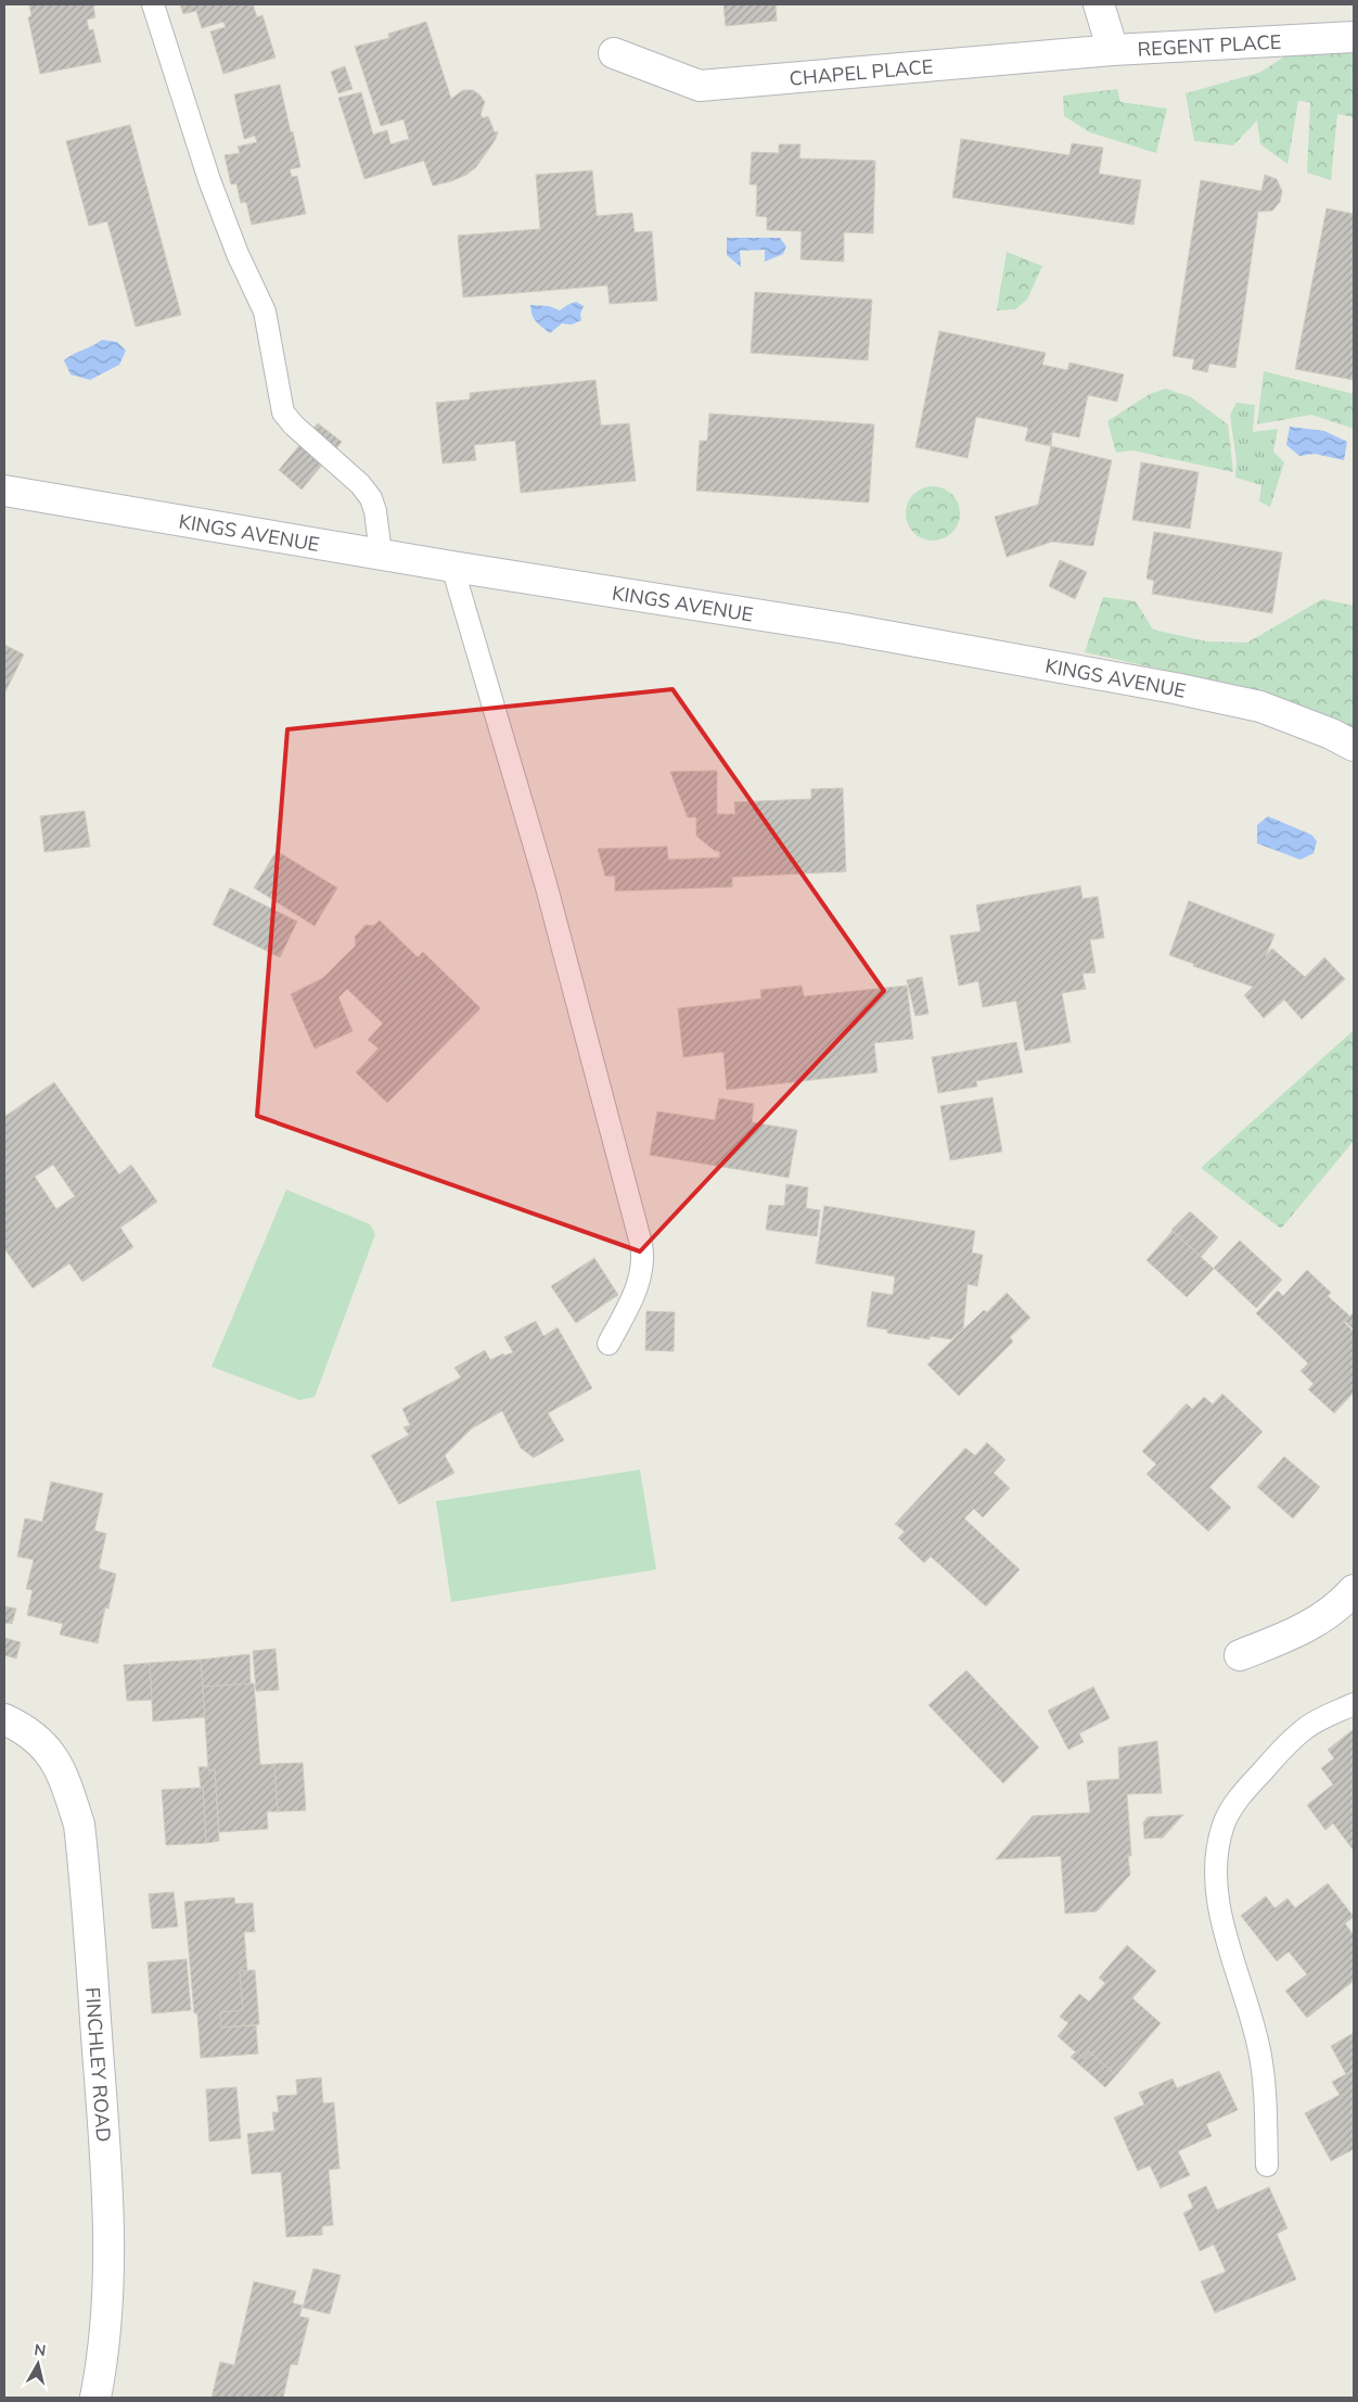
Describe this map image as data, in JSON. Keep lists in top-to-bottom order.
{
  "streets": {
    "street": [
      "REGENT PLACE",
      "CHAPEL PLACE",
      "KINGS AVENUE",
      "FINCHLEY ROAD"
    ]
  },
  "crossings": [
    ["REGENT PLACE", "CHAPEL PLACE"]
  ],
  "north": "top"
}
